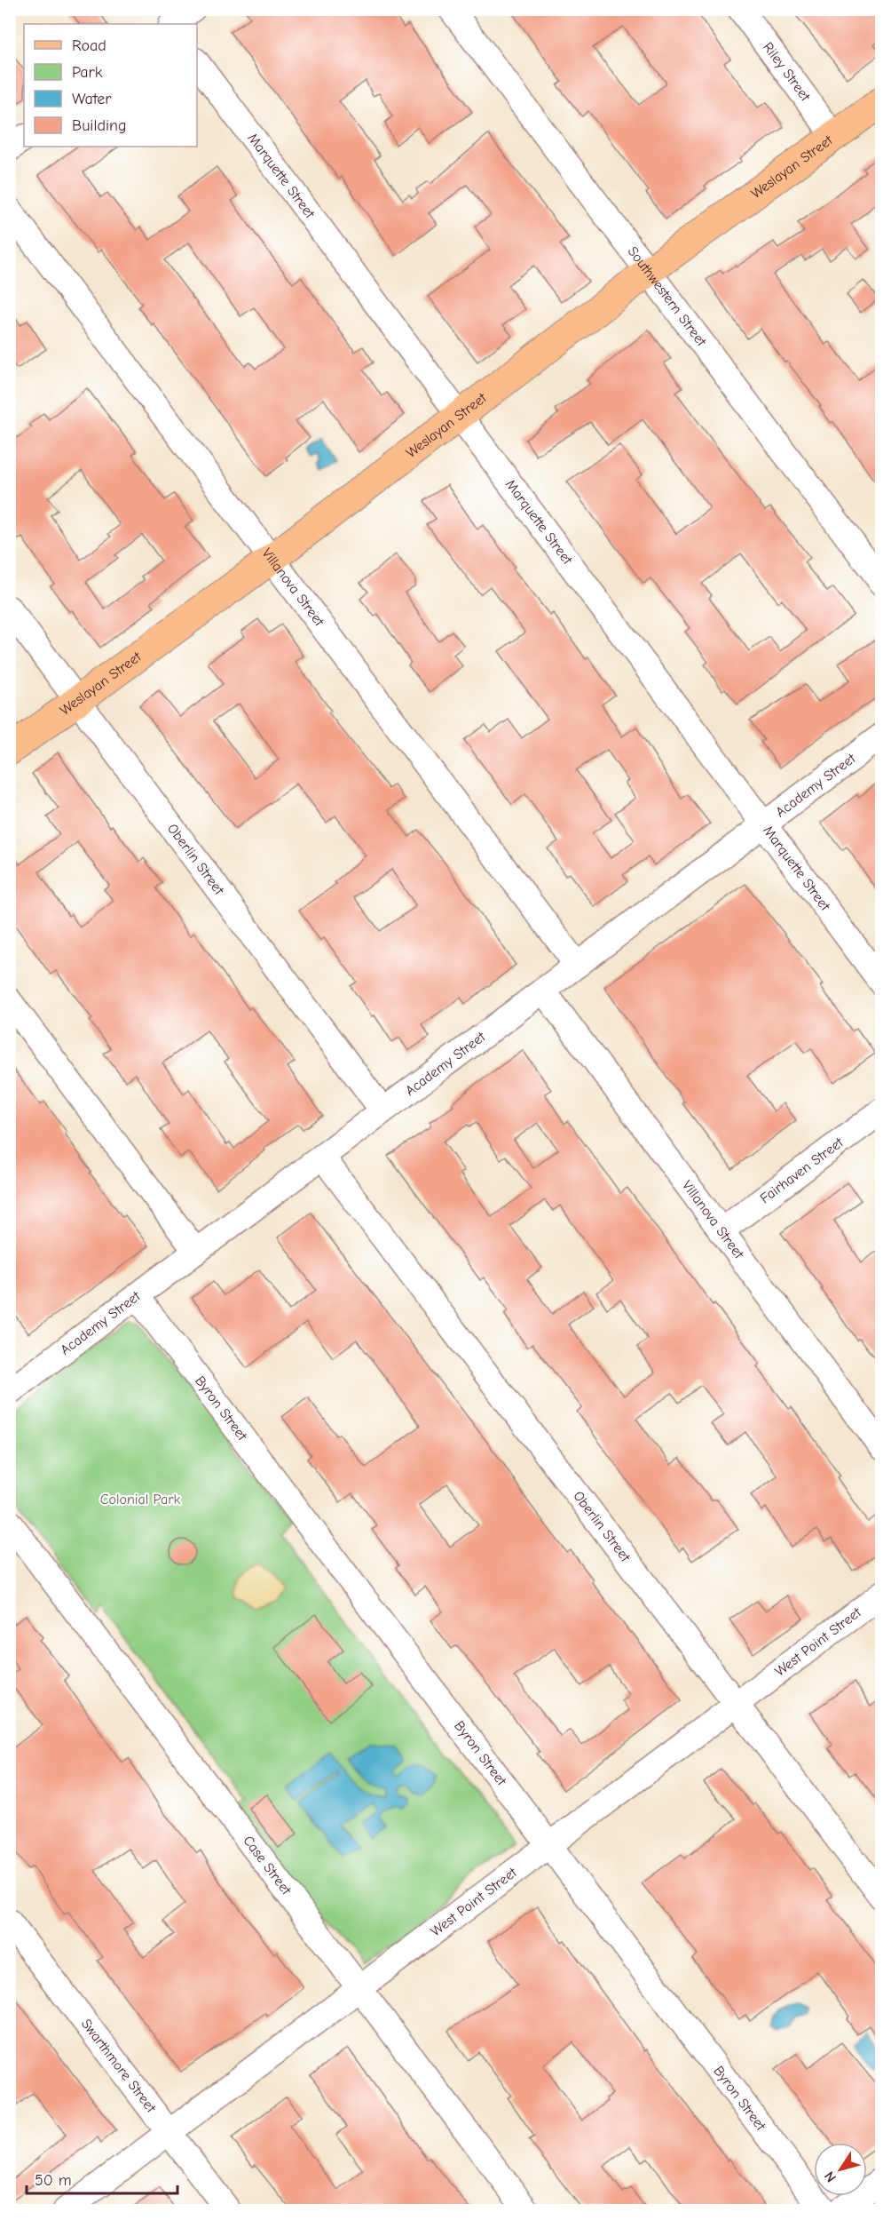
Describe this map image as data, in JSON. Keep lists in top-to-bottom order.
{
  "streets": {
    "main road": ["Weslayan Street"],
    "street": [
      "Riley Street",
      "Marquette Street",
      "Southwestern Street",
      "Villanova Street",
      "Academy Street",
      "Oberlin Street",
      "Fairhaven Street",
      "Byron Street",
      "West Point Street",
      "Case Street",
      "Swarthmore Street"
    ]
  },
  "crossings": [
    ["Riley Street", "Weslayan Street"],
    ["Weslayan Street", "Marquette Street"],
    ["Weslayan Street", "Southwestern Street"],
    ["Weslayan Street", "Villanova Street"],
    ["Weslayan Street", "Oberlin Street"],
    ["Marquette Street", "Academy Street"],
    ["Villanova Street", "Academy Street"],
    ["Villanova Street", "Fairhaven Street"],
    ["Academy Street", "Oberlin Street"],
    ["Academy Street", "Byron Street"],
    ["Oberlin Street", "West Point Street"],
    ["Byron Street", "West Point Street"],
    ["West Point Street", "Case Street"],
    ["West Point Street", "Swarthmore Street"]
  ],
  "parks": ["Colonial Park"],
  "legend": [
    "Road",
    "Park",
    "Water",
    "Building"
  ],
  "scale_bar": "50 m",
  "north": "bottom left"
}
